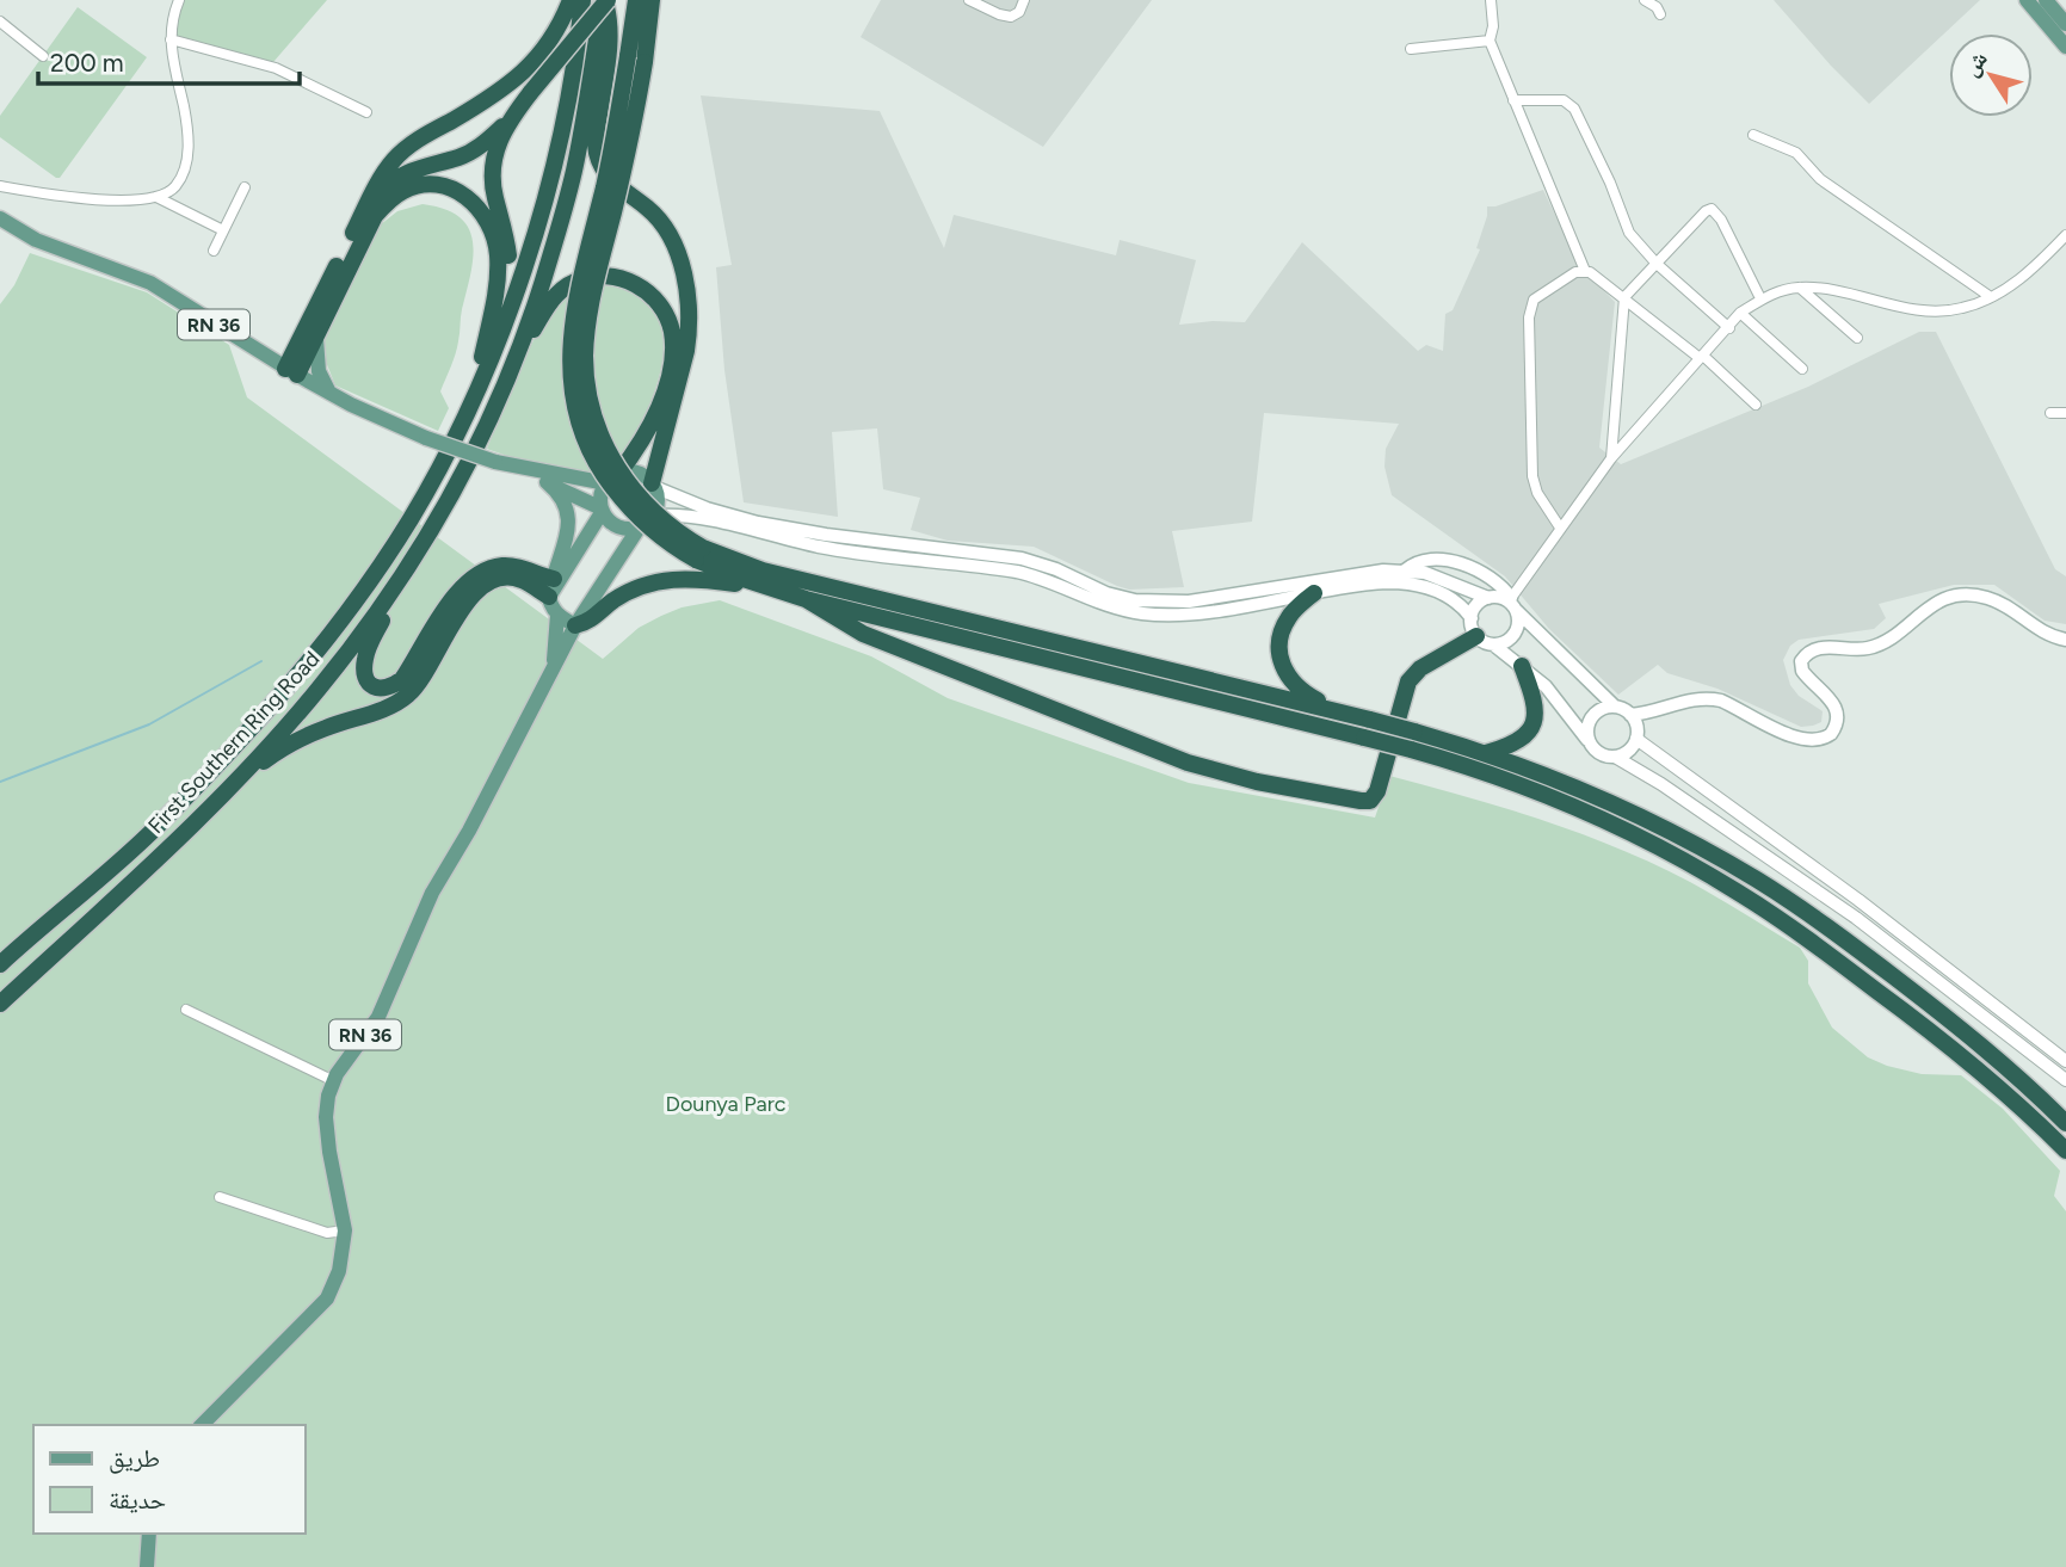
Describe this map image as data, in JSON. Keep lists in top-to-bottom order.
{
  "streets": {
    "highway": ["First Southern Ring Road"],
    "main road": ["RN 36"]
  },
  "parks": ["Dounya Parc"],
  "legend": ["طريق", "حديقة"],
  "scale_bar": "200 m",
  "north": "top left"
}
